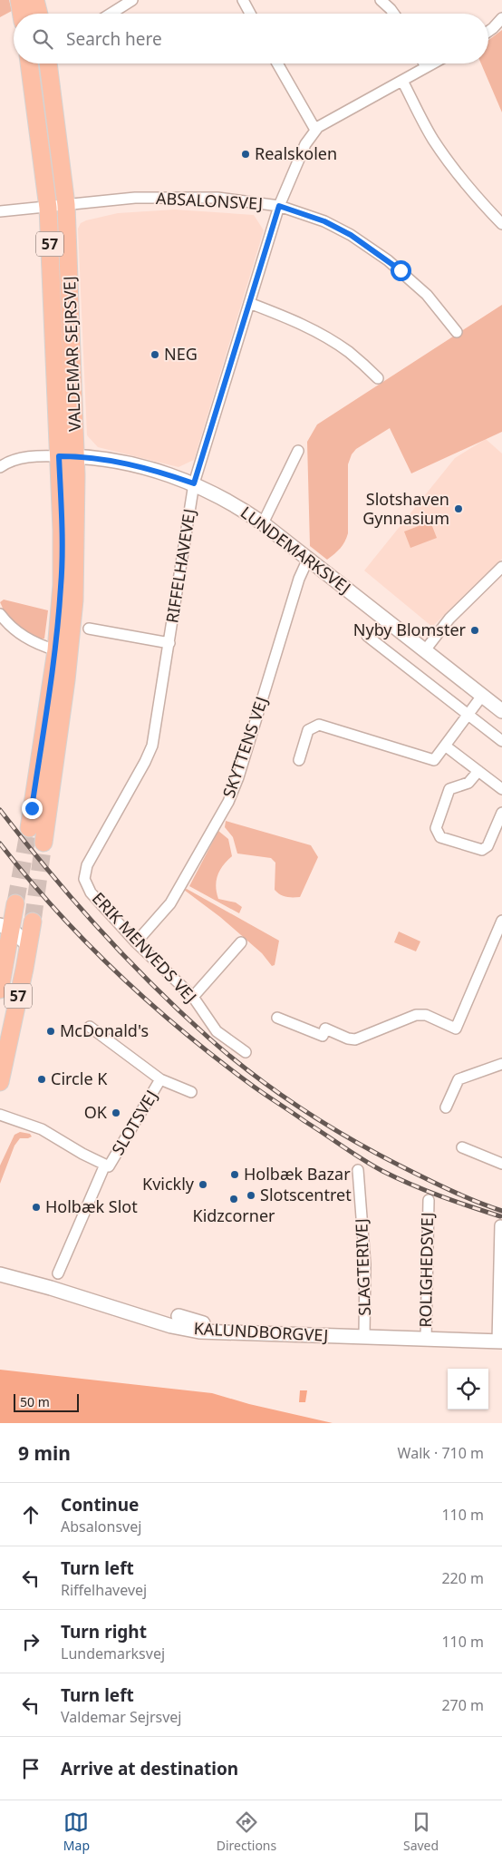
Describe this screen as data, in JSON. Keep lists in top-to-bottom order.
{
  "streets": {
    "main road": ["57", "VALDEMAR SEJRSVEJ"],
    "street": [
      "ABSALONSVEJ",
      "LUNDEMARKSVEJ",
      "RIFFELHAVEVEJ",
      "SKYTTENS VEJ",
      "ERIK MENVEDS VEJ",
      "SLOTSVEJ",
      "SLAGTERIVEJ",
      "ROLIGHEDSVEJ",
      "KALUNDBORGVEJ"
    ]
  },
  "crossings": [
    ["ABSALONSVEJ", "VALDEMAR SEJRSVEJ"],
    ["ABSALONSVEJ", "RIFFELHAVEVEJ"],
    ["VALDEMAR SEJRSVEJ", "LUNDEMARKSVEJ"],
    ["LUNDEMARKSVEJ", "RIFFELHAVEVEJ"],
    ["LUNDEMARKSVEJ", "SKYTTENS VEJ"],
    ["RIFFELHAVEVEJ", "ERIK MENVEDS VEJ"],
    ["SKYTTENS VEJ", "ERIK MENVEDS VEJ"],
    ["SLAGTERIVEJ", "KALUNDBORGVEJ"],
    ["ROLIGHEDSVEJ", "KALUNDBORGVEJ"]
  ],
  "places": [
    "Realskolen",
    "NEG",
    "Slotshaven Gynnasium",
    "Nyby Blomster",
    "McDonald's",
    "Circle K",
    "OK",
    "Holbæk Bazar",
    "Kvickly",
    "Slotscentret",
    "Kidzcorner",
    "Holbæk Slot"
  ],
  "scale_bar": "50 m",
  "page": {
    "search": "Search here",
    "scale": "50 m",
    "heading": ["9 min", "Walk · 710 m"],
    "list": [
      ["Continue", "Absalonsvej", "110 m"],
      ["Turn left", "Riffelhavevej", "220 m"],
      ["Turn right", "Lundemarksvej", "110 m"],
      ["Turn left", "Valdemar Sejrsvej", "270 m"],
      "Arrive at destination"
    ],
    "nav": ["Map", "Directions", "Saved"]
  }
}
